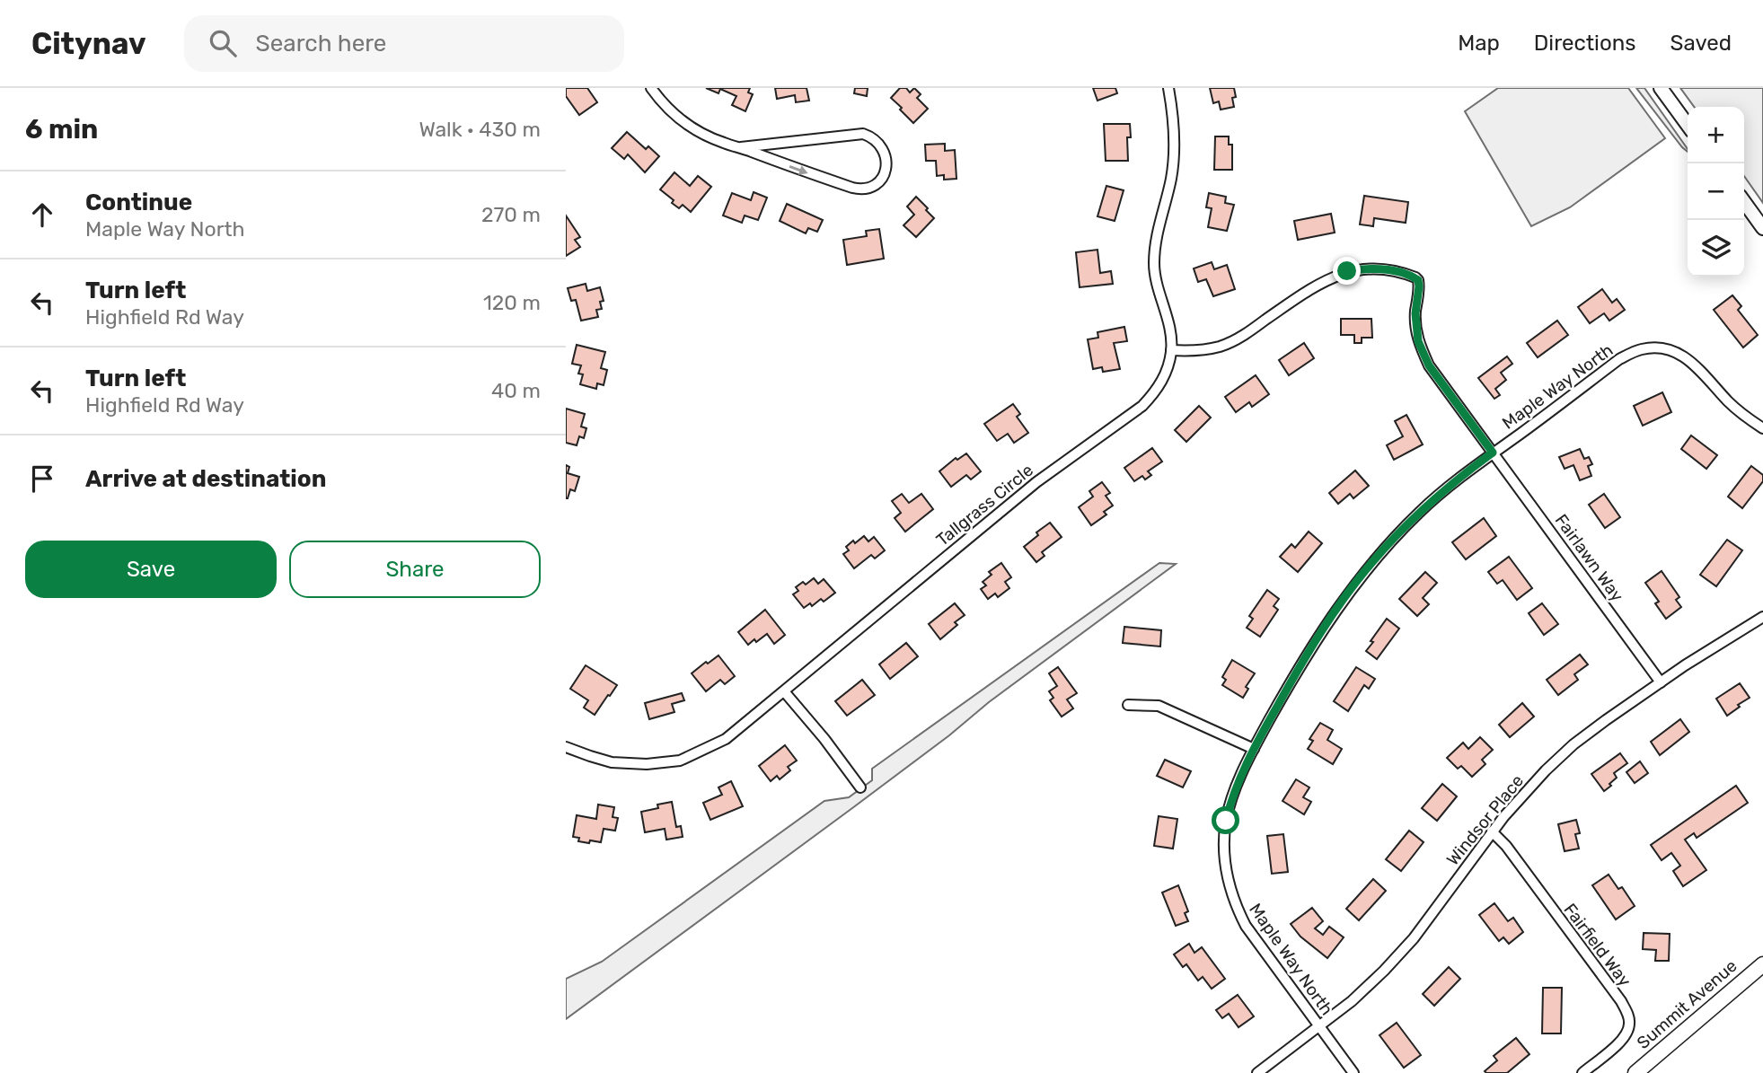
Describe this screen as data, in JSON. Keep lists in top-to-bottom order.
{
  "streets": {
    "main road": ["Summit Avenue"],
    "street": [
      "Maple Way North",
      "Tallgrass Circle",
      "Fairlawn Way",
      "Windsor Place",
      "Fairfield Way"
    ]
  },
  "crossings": [
    ["Maple Way North", "Fairlawn Way"],
    ["Maple Way North", "Windsor Place"],
    ["Tallgrass Circle", "Fairlawn Way"],
    ["Fairlawn Way", "Windsor Place"],
    ["Windsor Place", "Fairfield Way"]
  ],
  "page": {
    "header": "Citynav",
    "search": "Search here",
    "nav": ["Map", "Directions", "Saved"],
    "heading": ["6 min", "Walk · 430 m"],
    "map_buttons": ["+", "−"],
    "list": [
      ["Continue", "Maple Way North", "270 m"],
      ["Turn left", "Highfield Rd Way", "120 m"],
      ["Turn left", "Highfield Rd Way", "40 m"],
      "Arrive at destination"
    ],
    "buttons": ["Save", "Share"]
  }
}
